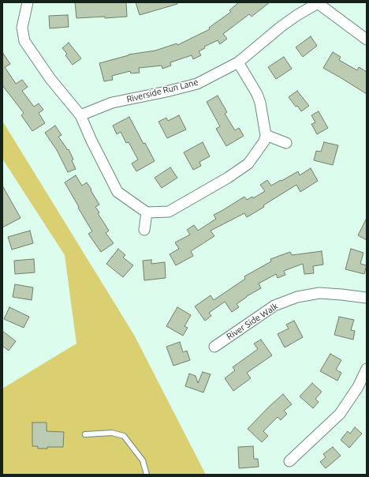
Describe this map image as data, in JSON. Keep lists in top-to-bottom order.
{
  "streets": {
    "street": ["Riverside Run Lane", "River Side Walk"]
  }
}
